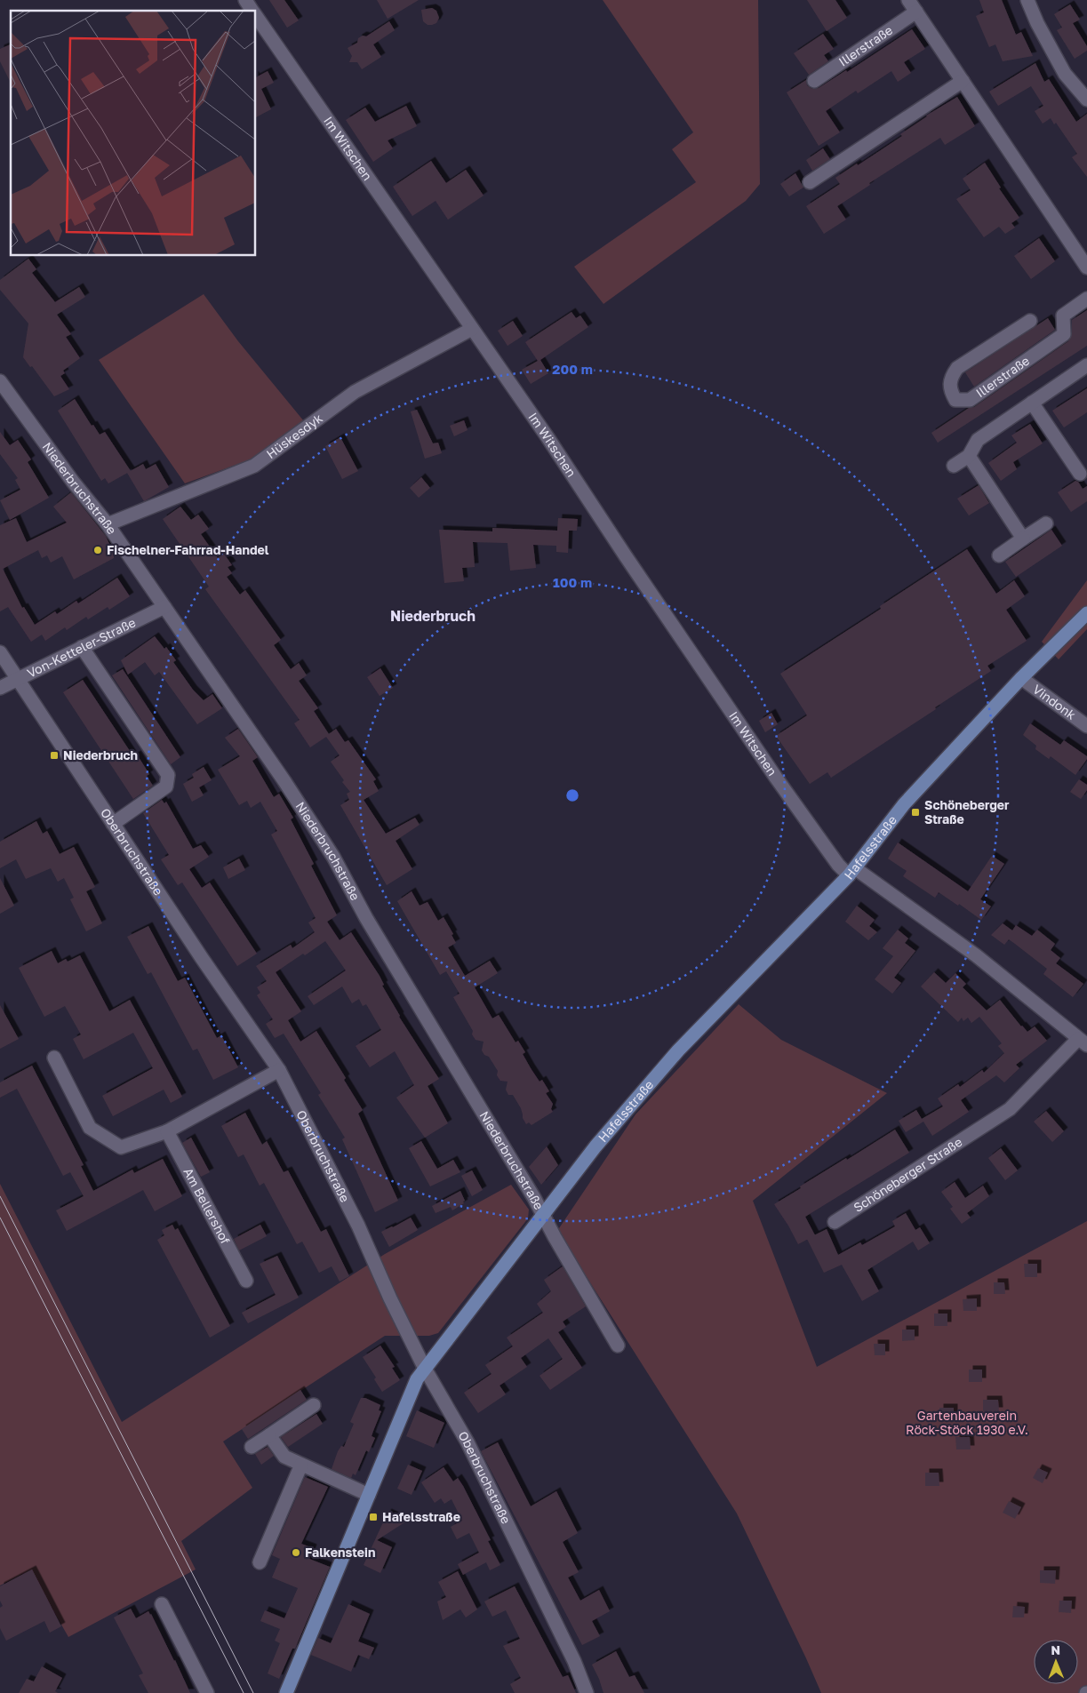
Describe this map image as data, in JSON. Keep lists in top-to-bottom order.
{
  "streets": {
    "main road": ["Hafelsstraße"],
    "street": [
      "Illerstraße",
      "Im Witschen",
      "Hüskesdyk",
      "Niederbruchstraße",
      "Von-Ketteler-Straße",
      "Vindonk",
      "Oberbruchstraße",
      "Schöneberger Straße",
      "Am Bellershof"
    ]
  },
  "crossings": [
    ["Im Witschen", "Hüskesdyk"],
    ["Im Witschen", "Hafelsstraße"],
    ["Im Witschen", "Schöneberger Straße"],
    ["Hüskesdyk", "Niederbruchstraße"],
    ["Niederbruchstraße", "Von-Ketteler-Straße"],
    ["Niederbruchstraße", "Hafelsstraße"],
    ["Von-Ketteler-Straße", "Oberbruchstraße"],
    ["Vindonk", "Hafelsstraße"],
    ["Hafelsstraße", "Oberbruchstraße"],
    ["Hafelsstraße", "Schöneberger Straße"]
  ],
  "districts": ["Niederbruch"],
  "parks": ["Gartenbauverein Röck-Stöck 1930 e.V."],
  "places": {
    "other": ["Fischelner-Fahrrad-Handel", "Falkenstein"],
    "transit": ["Niederbruch", "Schöneberger Straße", "Hafelsstraße"]
  },
  "north": "top",
  "rings": ["200 m", "100 m"]
}
